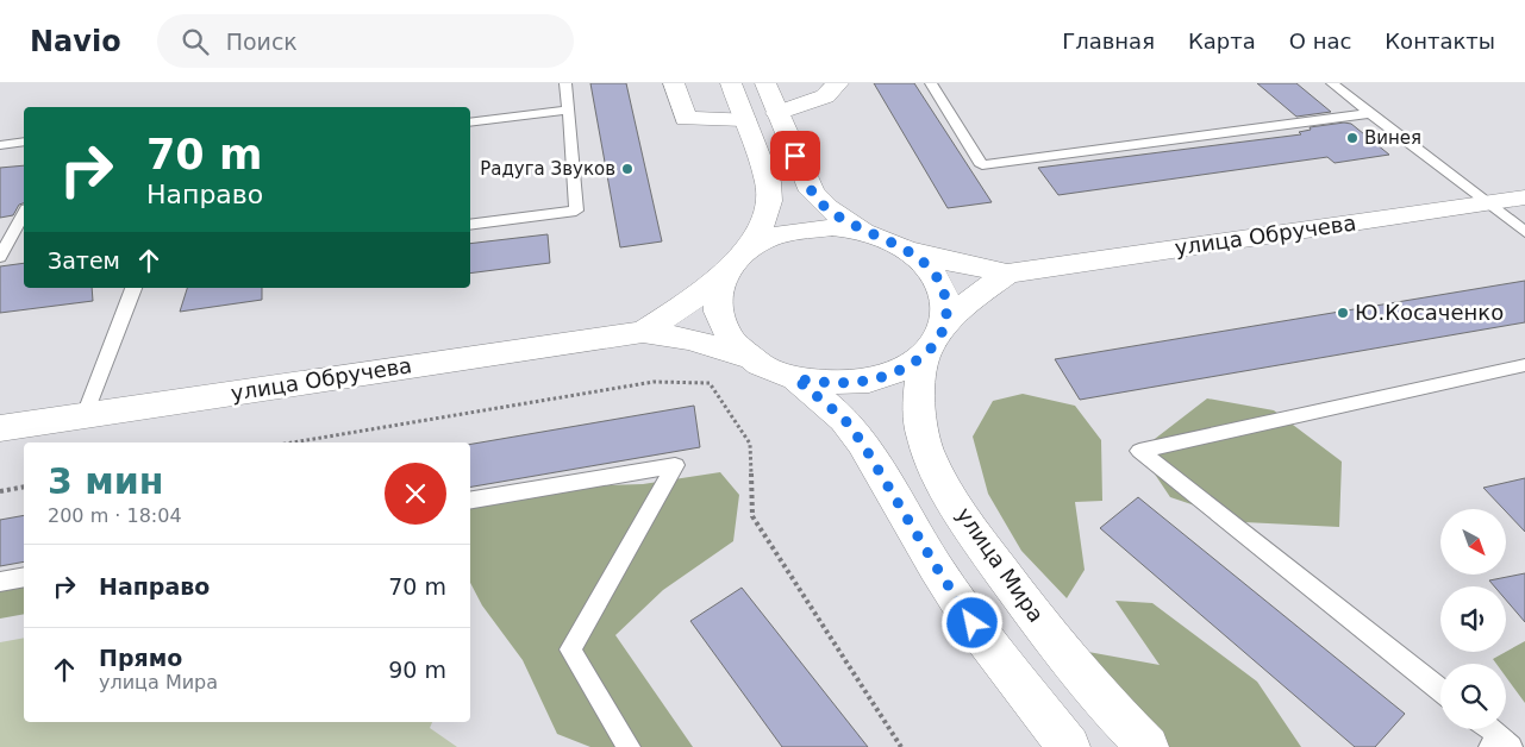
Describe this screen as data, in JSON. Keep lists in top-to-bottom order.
{
  "streets": {
    "main road": ["улица Обручева", "улица Мира"]
  },
  "crossings": [
    ["улица Обручева", "улица Мира"]
  ],
  "places": ["Винея", "Радуга Звуков", "Ю.Косаченко"],
  "north": "bottom right",
  "page": {
    "header": "Navio",
    "search": "Поиск",
    "nav": [
      "Главная",
      "Карта",
      "О нас",
      "Контакты"
    ],
    "turn": ["70 m", "Направо"],
    "then": "Затем",
    "heading": ["3 мин", "200 m · 18:04"],
    "list": [
      {
        "name": "Направо",
        "value": "70 m"
      },
      {
        "name": "Прямо",
        "note": "улица Мира",
        "value": "90 m"
      }
    ]
  }
}
